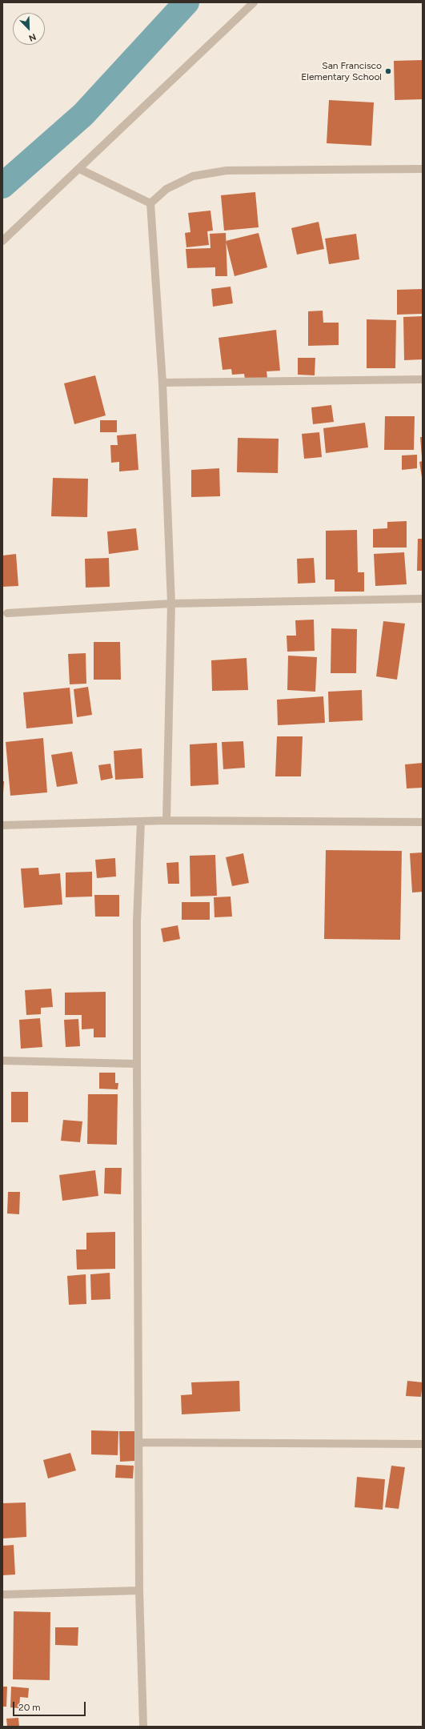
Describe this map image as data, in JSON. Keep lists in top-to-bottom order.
{
  "places": ["San Francisco Elementary School"],
  "scale_bar": "20 m",
  "north": "bottom right"
}
